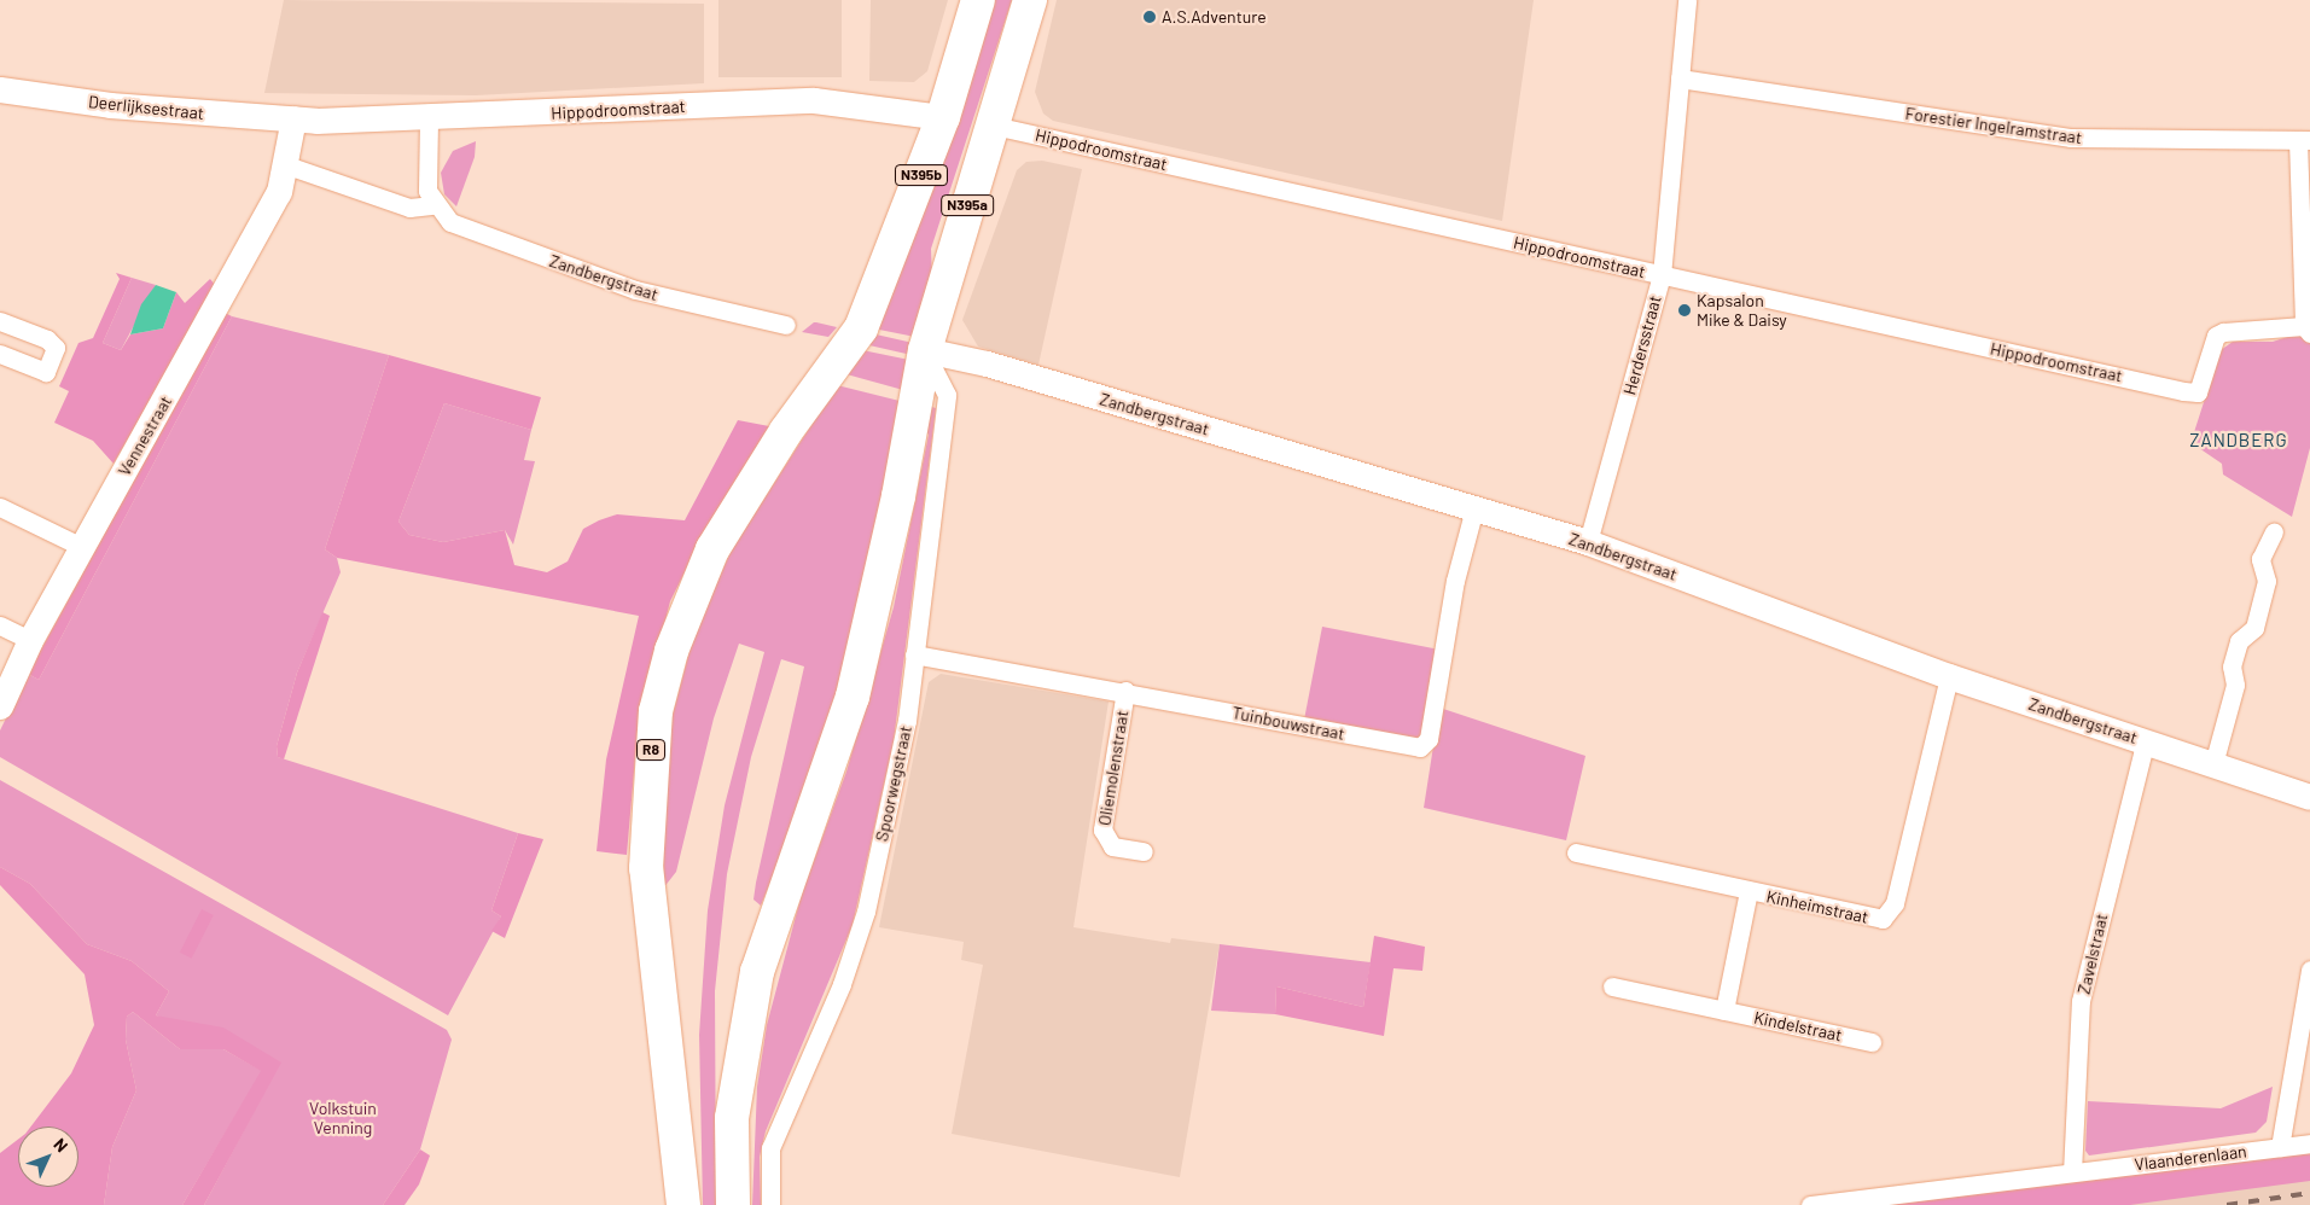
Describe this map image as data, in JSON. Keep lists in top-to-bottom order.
{
  "streets": {
    "highway": ["N395b", "N395a", "R8"],
    "street": [
      "Deerlijksestraat",
      "Hippodroomstraat",
      "Forestier Ingelramstraat",
      "Zandbergstraat",
      "Herdersstraat",
      "Vennestraat",
      "Tuinbouwstraat",
      "Oliemolenstraat",
      "Spoorwegstraat",
      "Kinheimstraat",
      "Zavelstraat",
      "Kindelstraat",
      "Vlaanderenlaan"
    ]
  },
  "crossings": [
    ["Deerlijksestraat", "Hippodroomstraat"],
    ["Hippodroomstraat", "N395b"],
    ["Hippodroomstraat", "N395a"],
    ["Hippodroomstraat", "Herdersstraat"],
    ["Forestier Ingelramstraat", "Herdersstraat"],
    ["N395b", "R8"],
    ["N395a", "Zandbergstraat"],
    ["N395a", "Spoorwegstraat"],
    ["Zandbergstraat", "Herdersstraat"],
    ["Zandbergstraat", "Tuinbouwstraat"],
    ["Zandbergstraat", "Spoorwegstraat"],
    ["Zandbergstraat", "Kinheimstraat"],
    ["Zandbergstraat", "Zavelstraat"],
    ["Tuinbouwstraat", "Oliemolenstraat"],
    ["Tuinbouwstraat", "Spoorwegstraat"],
    ["Zavelstraat", "Vlaanderenlaan"]
  ],
  "districts": ["ZANDBERG"],
  "parks": ["Volkstuin Venning"],
  "places": ["A.S.Adventure", "Kapsalon Mike & Daisy"],
  "north": "top right"
}
